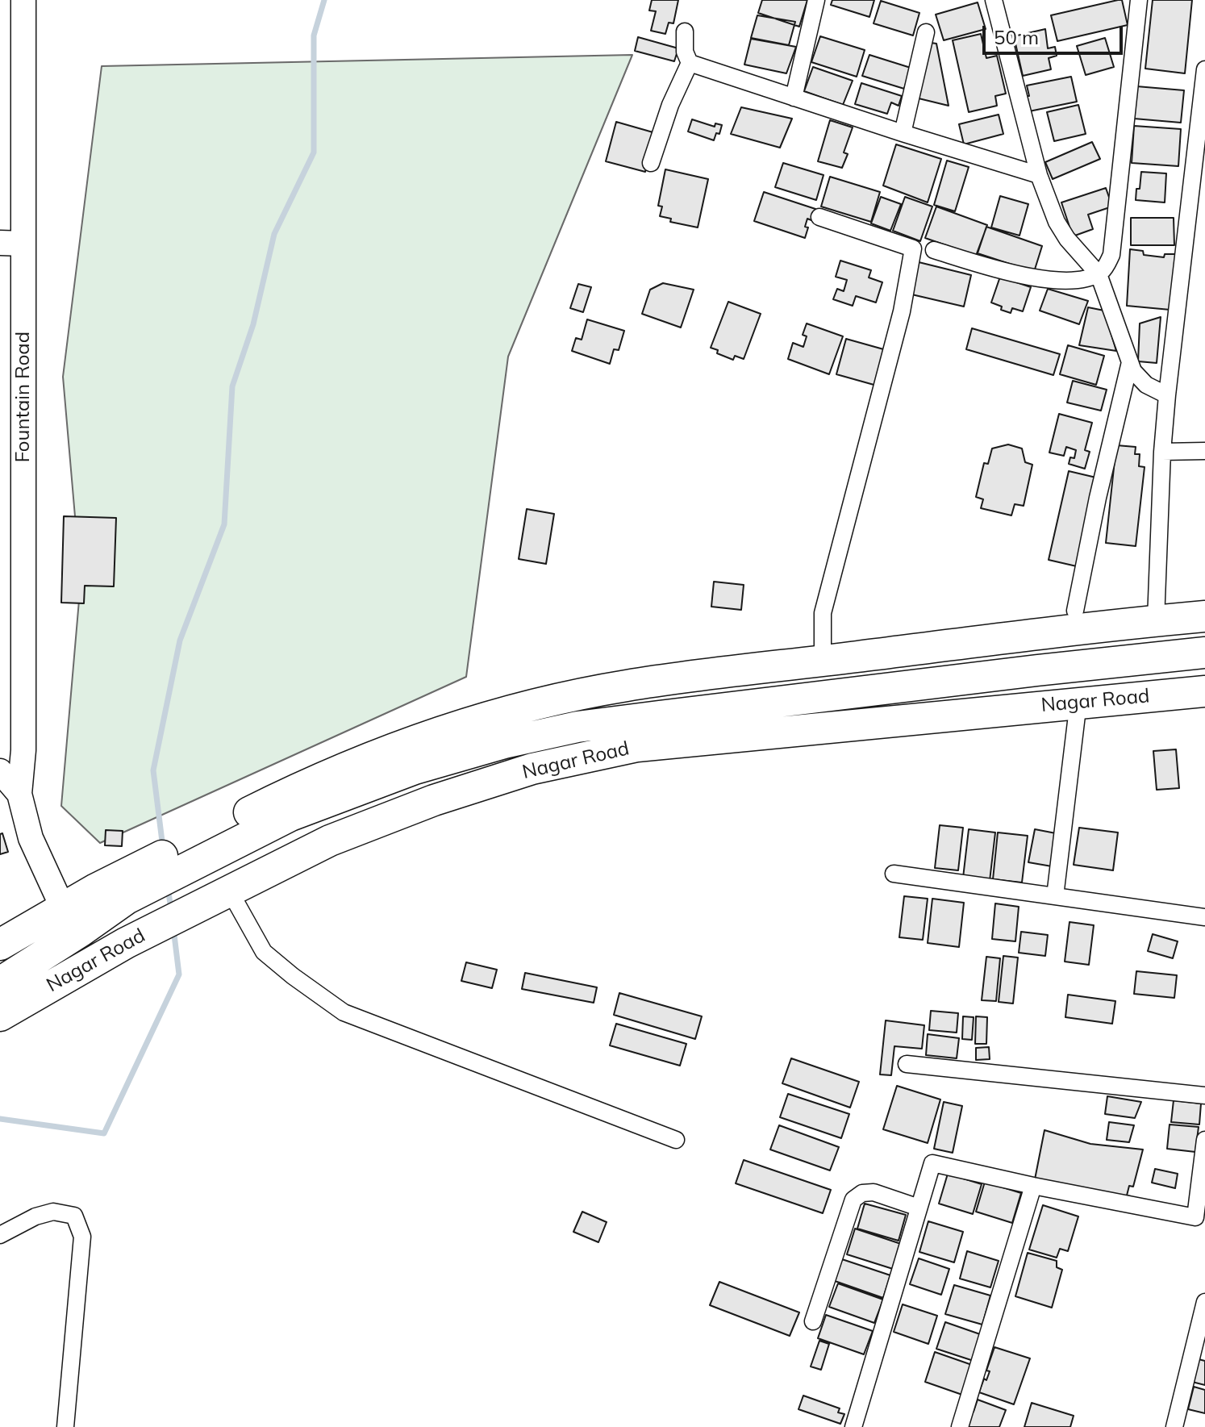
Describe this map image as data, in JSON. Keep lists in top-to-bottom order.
{
  "streets": {
    "highway": ["Nagar Road"],
    "street": ["Fountain Road"]
  },
  "scale_bar": "50 m"
}
